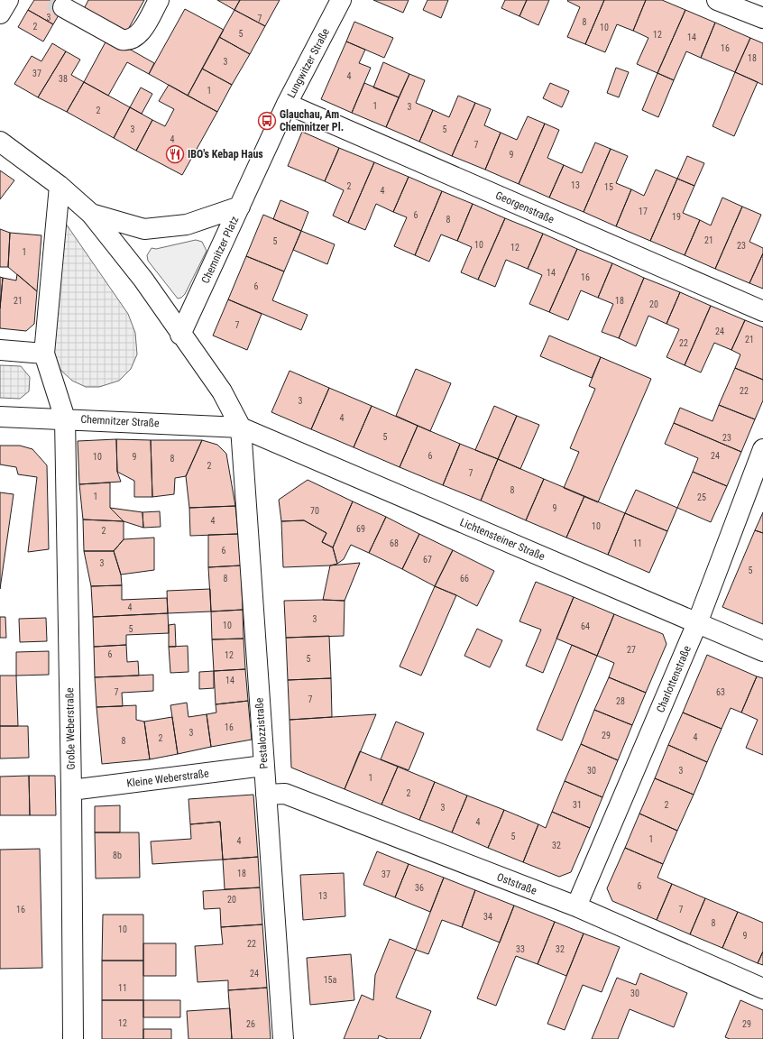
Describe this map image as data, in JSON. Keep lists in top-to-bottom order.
{
  "streets": {
    "street": [
      "Lungwitzer Straße",
      "Georgenstraße",
      "Chemnitzer Platz",
      "Chemnitzer Straße",
      "Lichtensteiner Straße",
      "Charlottenstraße",
      "Große Weberstraße",
      "Pestalozzistraße",
      "Kleine Weberstraße",
      "Oststraße"
    ]
  },
  "crossings": [
    ["Lungwitzer Straße", "Georgenstraße"],
    ["Lungwitzer Straße", "Chemnitzer Platz"],
    ["Chemnitzer Platz", "Chemnitzer Straße"],
    ["Chemnitzer Platz", "Lichtensteiner Straße"],
    ["Chemnitzer Platz", "Pestalozzistraße"],
    ["Chemnitzer Straße", "Lichtensteiner Straße"],
    ["Chemnitzer Straße", "Große Weberstraße"],
    ["Chemnitzer Straße", "Pestalozzistraße"],
    ["Lichtensteiner Straße", "Charlottenstraße"],
    ["Lichtensteiner Straße", "Pestalozzistraße"],
    ["Charlottenstraße", "Oststraße"],
    ["Große Weberstraße", "Kleine Weberstraße"],
    ["Pestalozzistraße", "Kleine Weberstraße"],
    ["Pestalozzistraße", "Oststraße"]
  ],
  "places": {
    "bus stop": ["Glauchau, Am Chemnitzer Pl."],
    "restaurant": ["IBO's Kebap Haus"]
  },
  "house_numbers": [
    "3",
    "7",
    "8",
    "2",
    "10",
    "5",
    "12",
    "14",
    "16",
    "18",
    "3",
    "37",
    "4",
    "38",
    "1",
    "1",
    "3",
    "2",
    "3",
    "5",
    "4",
    "7",
    "9",
    "13",
    "2",
    "15",
    "4",
    "17",
    "6",
    "19",
    "8",
    "21",
    "5",
    "10",
    "23",
    "12",
    "1",
    "14",
    "16",
    "6",
    "21",
    "18",
    "20",
    "7",
    "24",
    "21",
    "22",
    "22",
    "3",
    "4",
    "5",
    "23",
    "6",
    "24",
    "10",
    "9",
    "8",
    "2",
    "7",
    "8",
    "1",
    "25",
    "9",
    "70",
    "4",
    "10",
    "69",
    "2",
    "68",
    "11",
    "6",
    "67",
    "3",
    "5",
    "8",
    "66",
    "4",
    "3",
    "10",
    "64",
    "5",
    "27",
    "6",
    "12",
    "5",
    "14",
    "7",
    "63",
    "7",
    "28",
    "16",
    "3",
    "29",
    "4",
    "2",
    "8",
    "30",
    "3",
    "1",
    "2",
    "31",
    "2",
    "3",
    "4",
    "5",
    "1",
    "4",
    "32",
    "8b",
    "18",
    "37",
    "6",
    "36",
    "13",
    "20",
    "16",
    "7",
    "34",
    "8",
    "10",
    "9",
    "22",
    "33",
    "32",
    "24",
    "15a",
    "11",
    "30",
    "12",
    "26",
    "29"
  ]
}
